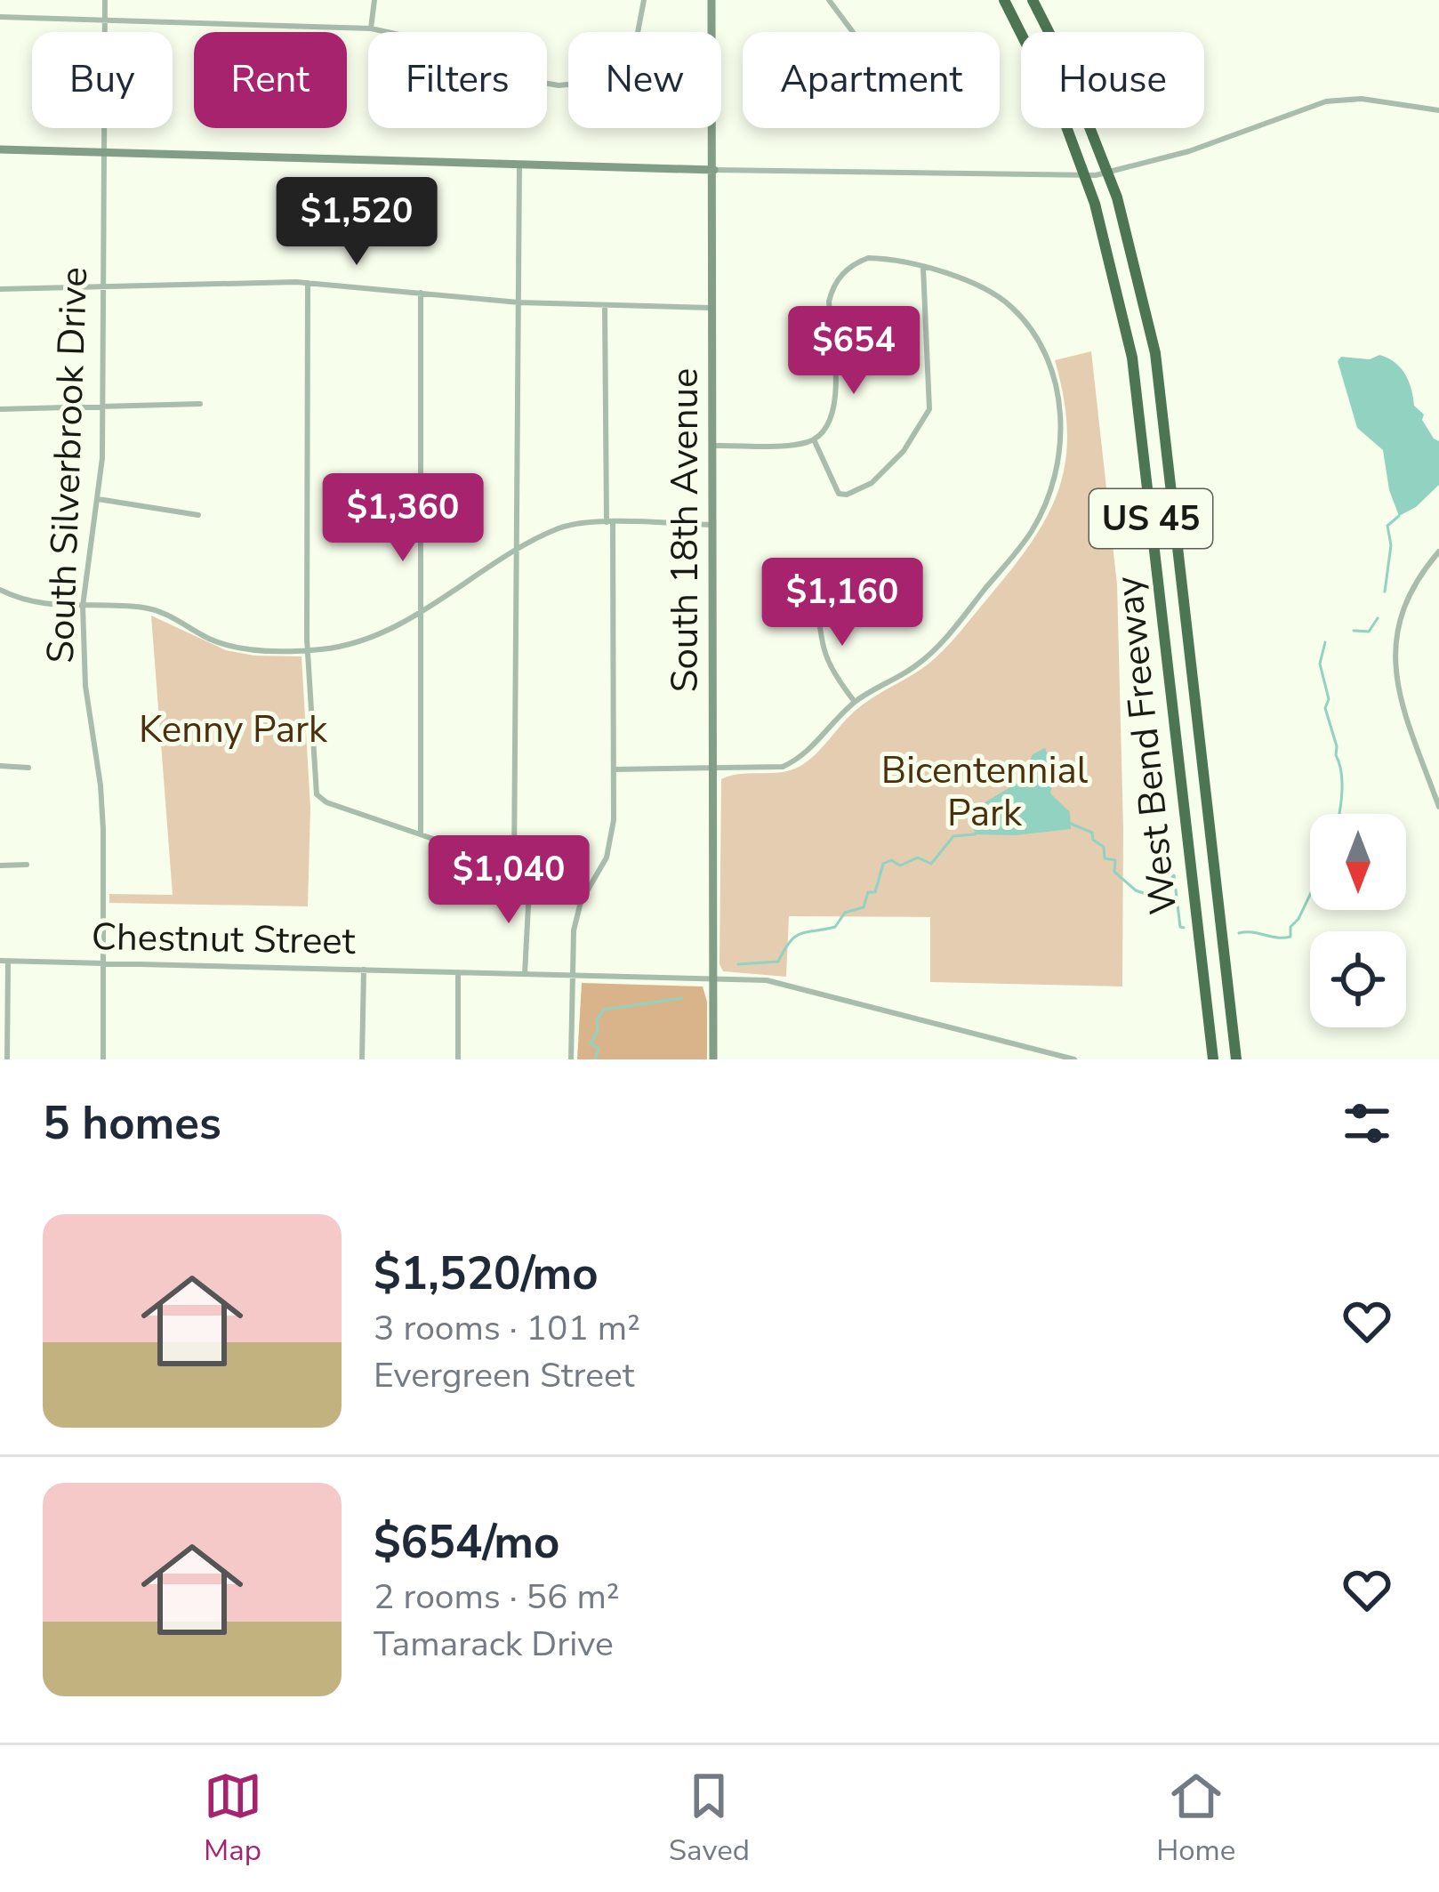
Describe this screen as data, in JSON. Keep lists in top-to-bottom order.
{
  "streets": {
    "highway": ["US 45", "West Bend Freeway"],
    "street": ["South Silverbrook Drive", "South 18th Avenue", "Chestnut Street"]
  },
  "crossings": [
    ["South Silverbrook Drive", "Chestnut Street"],
    ["South 18th Avenue", "Chestnut Street"]
  ],
  "parks": ["Kenny Park", "Bicentennial Park"],
  "north": "bottom",
  "page": {
    "chip": [
      "Buy",
      "Rent",
      "Filters",
      "New",
      "Apartment",
      "House"
    ],
    "price": [
      "$1,520",
      "$654",
      "$1,360",
      "$1,160",
      "$1,040"
    ],
    "heading": "5 homes",
    "list": [
      {
        "name": "$1,520/mo",
        "note": "3 rooms · 101 m² · Evergreen Street"
      },
      {
        "name": "$654/mo",
        "note": "2 rooms · 56 m² · Tamarack Drive"
      }
    ],
    "tabs": ["Map", "Saved", "Home"]
  }
}
